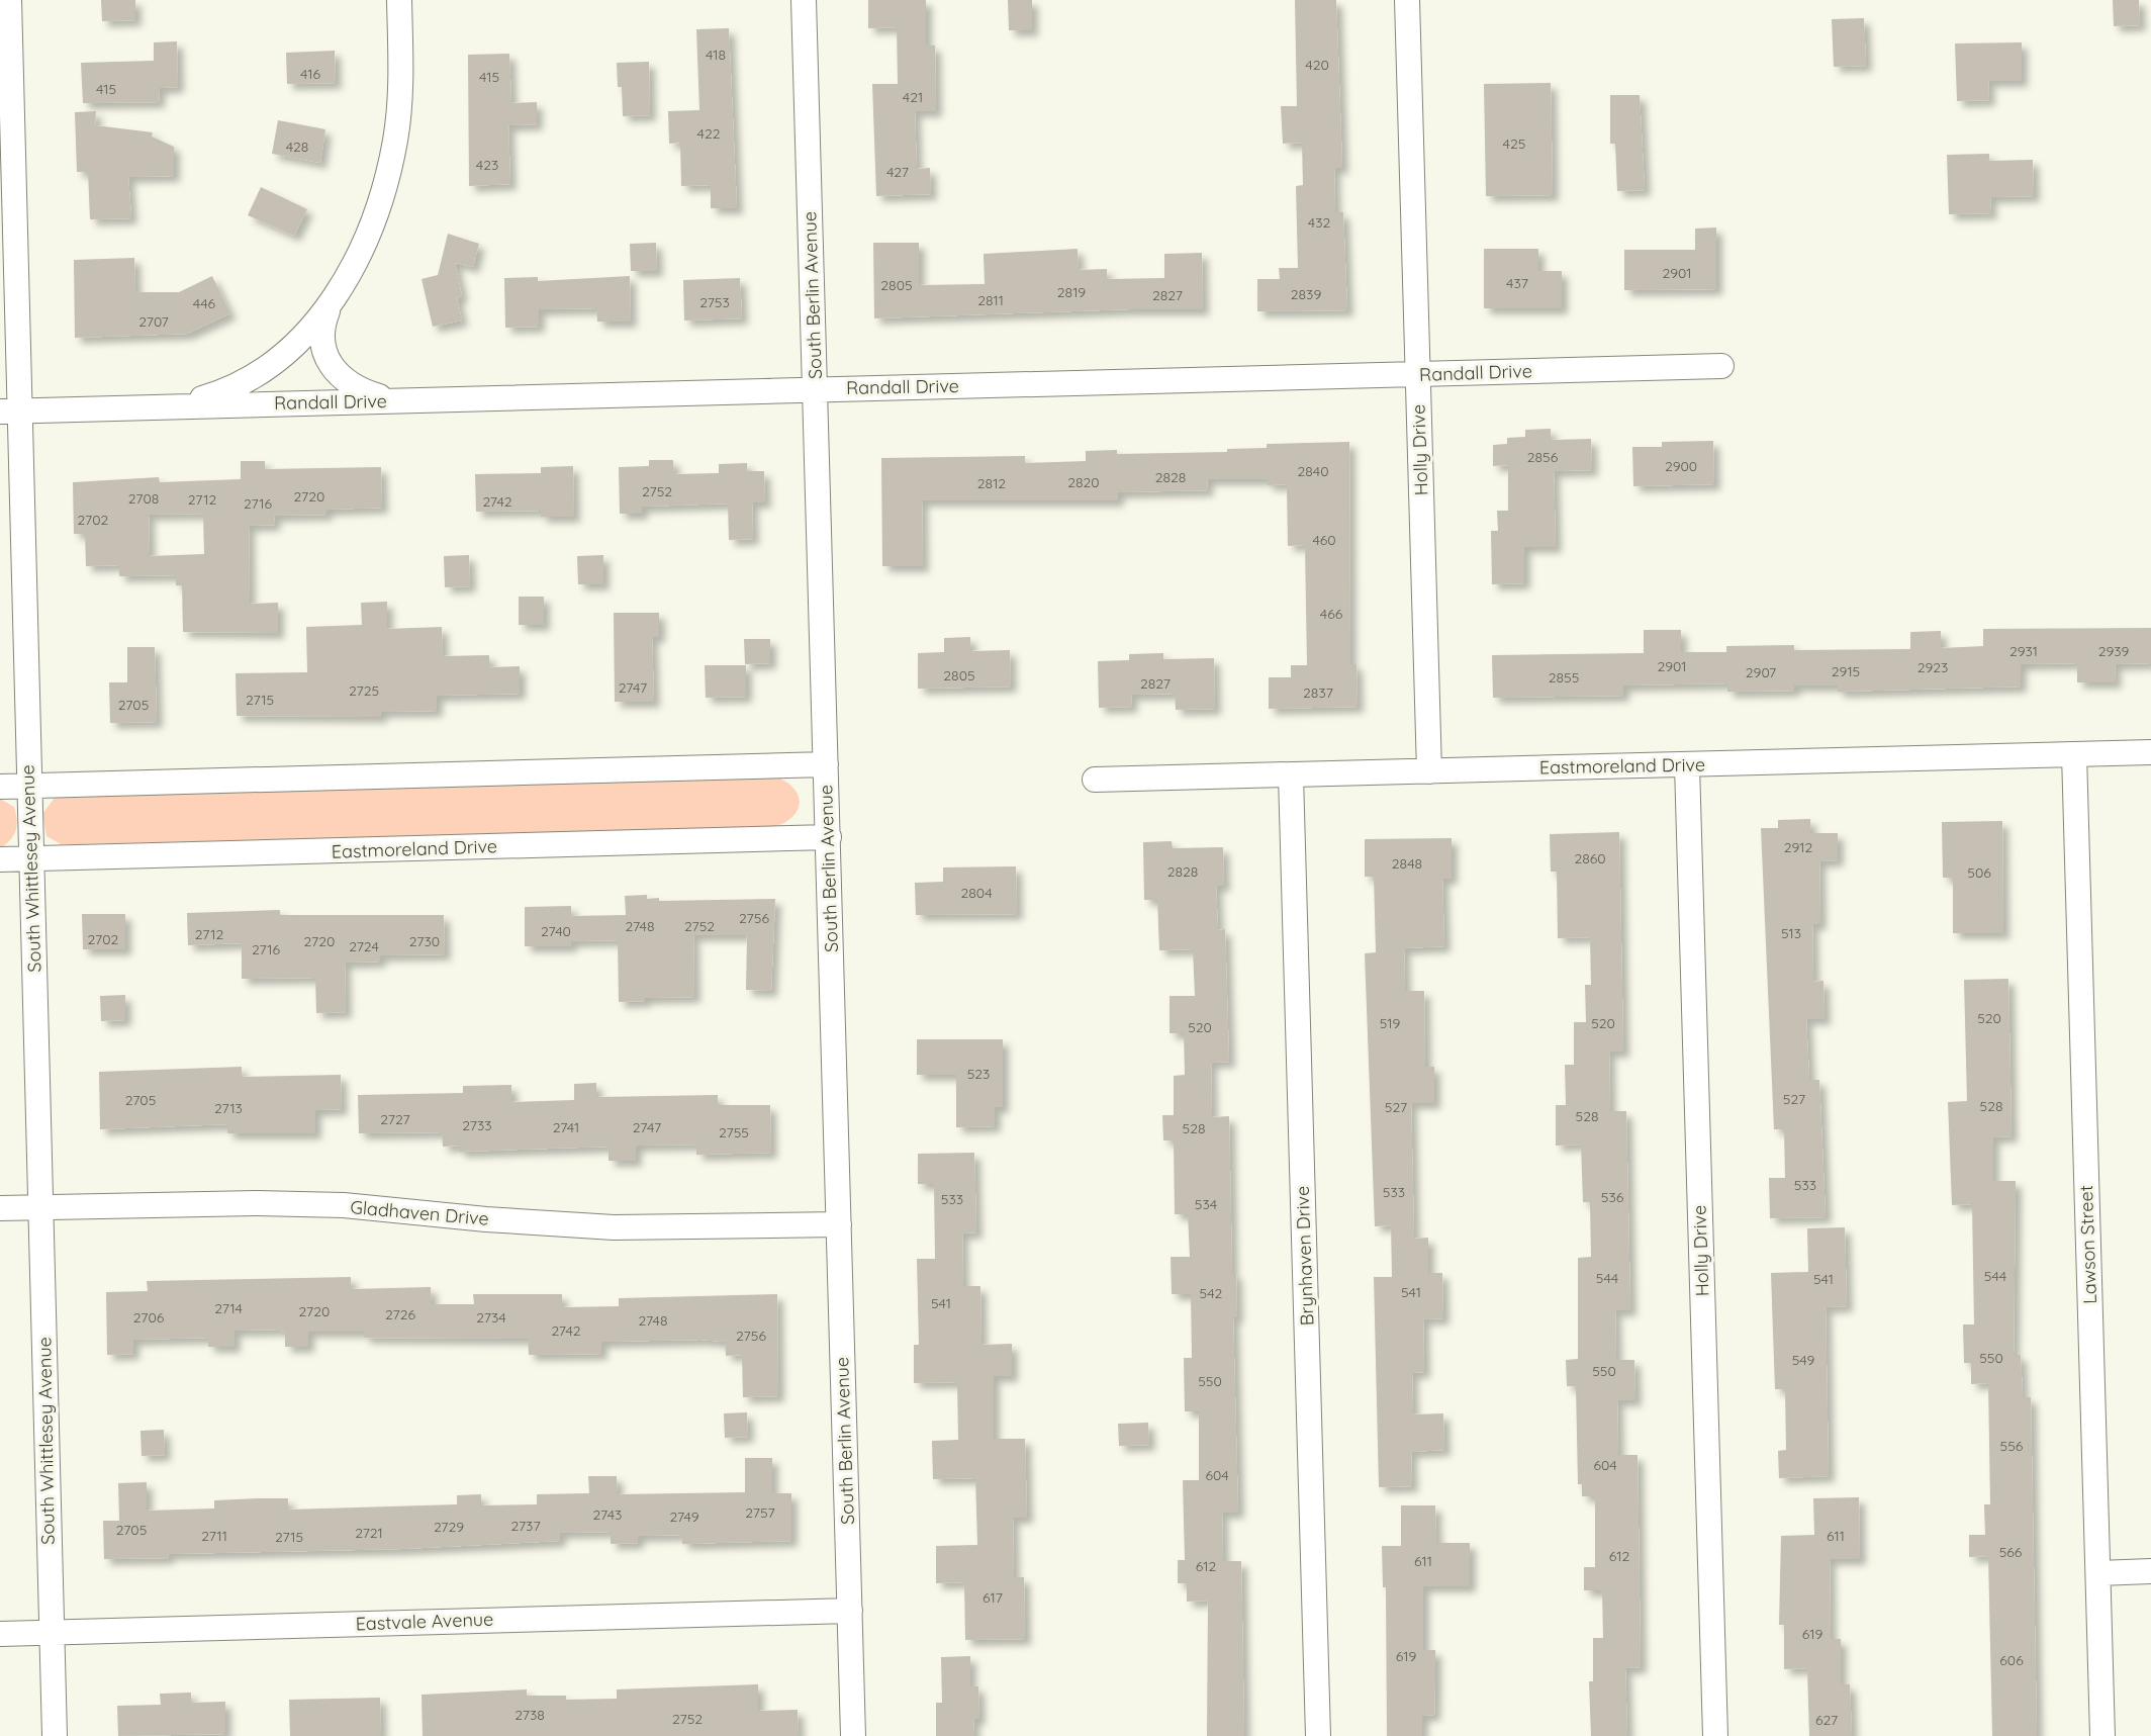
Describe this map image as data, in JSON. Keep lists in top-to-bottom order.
{
  "streets": {
    "street": [
      "South Berlin Avenue",
      "Randall Drive",
      "Holly Drive",
      "Eastmoreland Drive",
      "South Whittlesey Avenue",
      "Gladhaven Drive",
      "Lawson Street",
      "Brynhaven Drive",
      "Eastvale Avenue"
    ]
  },
  "crossings": [
    ["South Berlin Avenue", "Randall Drive"],
    ["South Berlin Avenue", "Eastmoreland Drive"],
    ["South Berlin Avenue", "Gladhaven Drive"],
    ["South Berlin Avenue", "Eastvale Avenue"],
    ["Randall Drive", "Holly Drive"],
    ["Randall Drive", "South Whittlesey Avenue"],
    ["Holly Drive", "Eastmoreland Drive"],
    ["Eastmoreland Drive", "South Whittlesey Avenue"],
    ["Eastmoreland Drive", "Lawson Street"],
    ["Eastmoreland Drive", "Brynhaven Drive"],
    ["South Whittlesey Avenue", "Gladhaven Drive"],
    ["South Whittlesey Avenue", "Eastvale Avenue"]
  ],
  "house_numbers": [
    "418",
    "420",
    "416",
    "415",
    "415",
    "421",
    "422",
    "425",
    "428",
    "423",
    "427",
    "432",
    "2901",
    "437",
    "2805",
    "2819",
    "2839",
    "2827",
    "2811",
    "2753",
    "446",
    "2707",
    "2856",
    "2900",
    "2840",
    "2828",
    "2820",
    "2812",
    "2752",
    "2720",
    "2708",
    "2712",
    "2742",
    "2716",
    "2702",
    "460",
    "466",
    "2931",
    "2939",
    "2901",
    "2923",
    "2915",
    "2907",
    "2805",
    "2855",
    "2827",
    "2747",
    "2725",
    "2837",
    "2715",
    "2705",
    "2912",
    "2860",
    "2848",
    "2828",
    "506",
    "2804",
    "2756",
    "2748",
    "2752",
    "2740",
    "513",
    "2712",
    "2702",
    "2720",
    "2730",
    "2724",
    "2716",
    "520",
    "519",
    "520",
    "520",
    "523",
    "527",
    "2705",
    "528",
    "527",
    "2713",
    "528",
    "2727",
    "2733",
    "2741",
    "2747",
    "528",
    "2755",
    "533",
    "533",
    "536",
    "533",
    "534",
    "544",
    "544",
    "541",
    "541",
    "542",
    "541",
    "2714",
    "2720",
    "2726",
    "2706",
    "2734",
    "2748",
    "2742",
    "2756",
    "550",
    "549",
    "550",
    "550",
    "556",
    "604",
    "604",
    "2757",
    "2743",
    "2749",
    "2737",
    "2729",
    "2705",
    "2721",
    "2711",
    "611",
    "2715",
    "566",
    "612",
    "611",
    "612",
    "617",
    "619",
    "619",
    "606",
    "2738",
    "2752",
    "627"
  ]
}
